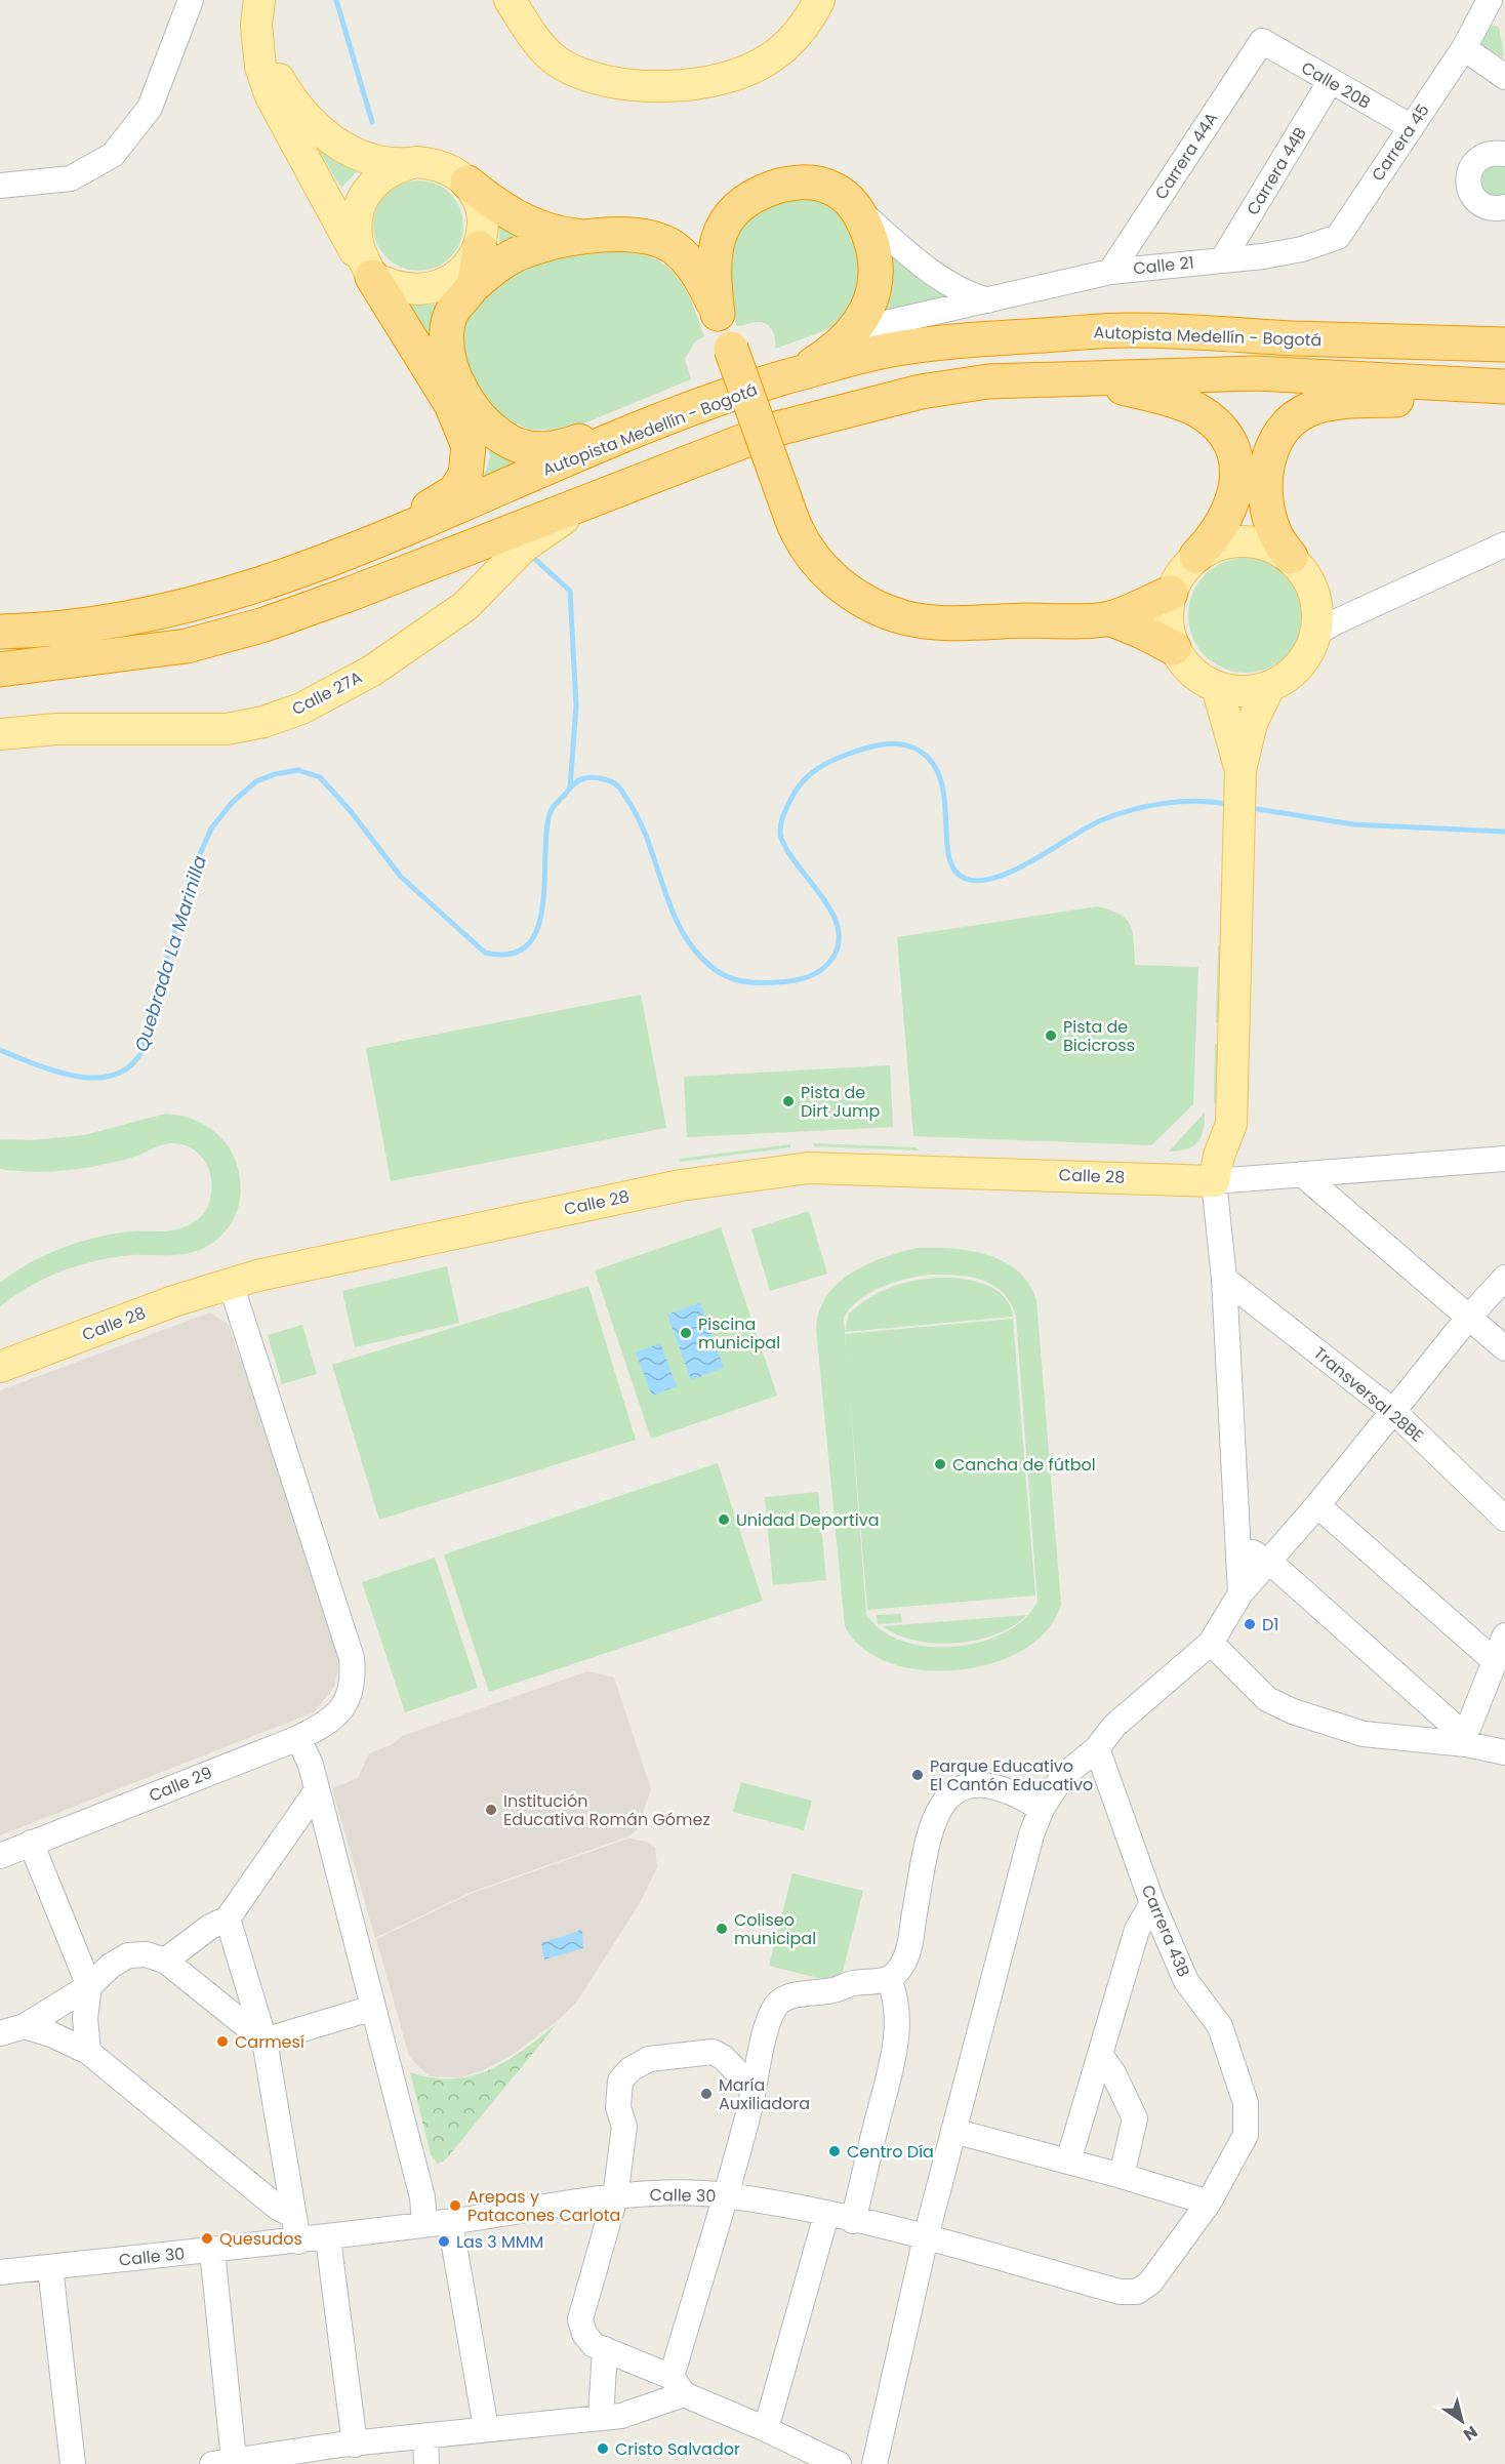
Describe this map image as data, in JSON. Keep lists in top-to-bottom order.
{
  "streets": {
    "highway": ["Autopista Medellín - Bogotá"],
    "main road": ["Calle 27A", "Calle 28"],
    "street": [
      "Calle 20B",
      "Carrera 45",
      "Carrera 44A",
      "Carrera 44B",
      "Calle 21",
      "Transversal 28BE",
      "Calle 29",
      "Carrera 43B",
      "Calle 30"
    ]
  },
  "crossings": [
    ["Calle 20B", "Carrera 45"],
    ["Calle 20B", "Carrera 44A"],
    ["Calle 20B", "Carrera 44B"],
    ["Carrera 45", "Calle 21"],
    ["Carrera 44A", "Calle 21"],
    ["Carrera 44B", "Calle 21"],
    ["Autopista Medellín - Bogotá", "Calle 27A"],
    ["Calle 28", "Calle 29"],
    ["Carrera 43B", "Calle 30"]
  ],
  "water": ["Quebrada La Marinilla"],
  "places": [
    "Pista de Bicicross",
    "Pista de Dirt Jump",
    "Piscina municipal",
    "Cancha de fútbol",
    "Unidad Deportiva",
    "D1",
    "Parque Educativo El Cantón Educativo",
    "Institución Educativa Román Gómez",
    "Coliseo municipal",
    "Carmesí",
    "María Auxiliadora",
    "Centro Día",
    "Arepas y Patacones Carlota",
    "Quesudos",
    "Las 3 MMM",
    "Cristo Salvador"
  ],
  "north": "bottom right"
}
